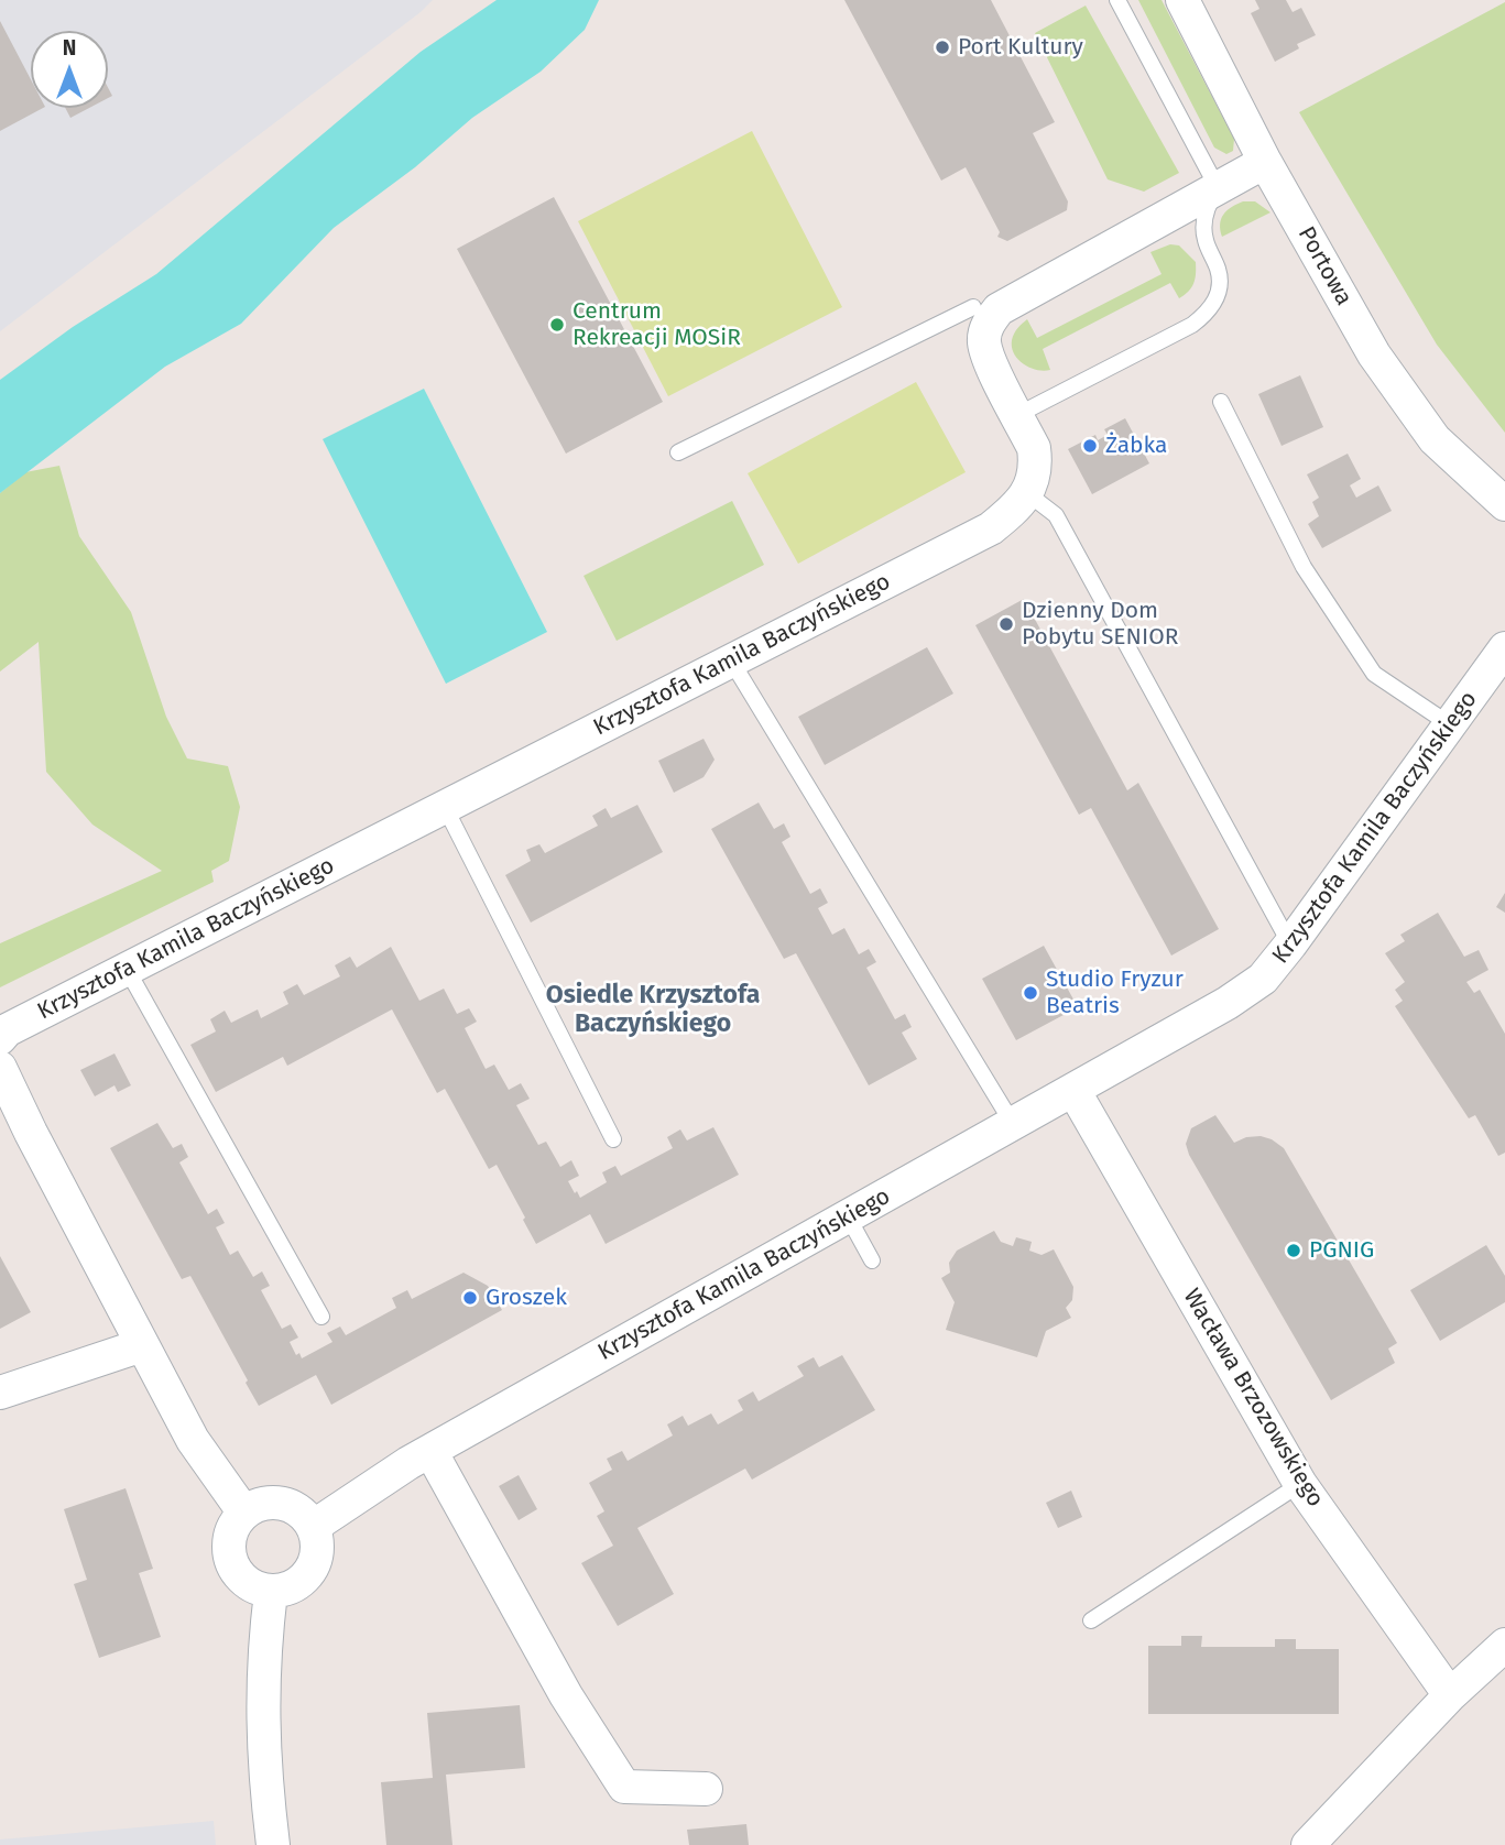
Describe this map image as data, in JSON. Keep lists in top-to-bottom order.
{
  "streets": {
    "street": ["Portowa", "Krzysztofa Kamila Baczyńskiego", "Wacława Brzozowskiego"]
  },
  "crossings": [
    ["Krzysztofa Kamila Baczyńskiego", "Wacława Brzozowskiego"]
  ],
  "districts": ["Osiedle Krzysztofa Baczyńskiego"],
  "places": [
    "Port Kultury",
    "Centrum Rekreacji MOSiR",
    "Żabka",
    "Dzienny Dom Pobytu SENIOR",
    "Studio Fryzur Beatris",
    "PGNIG",
    "Groszek"
  ],
  "north": "top"
}
